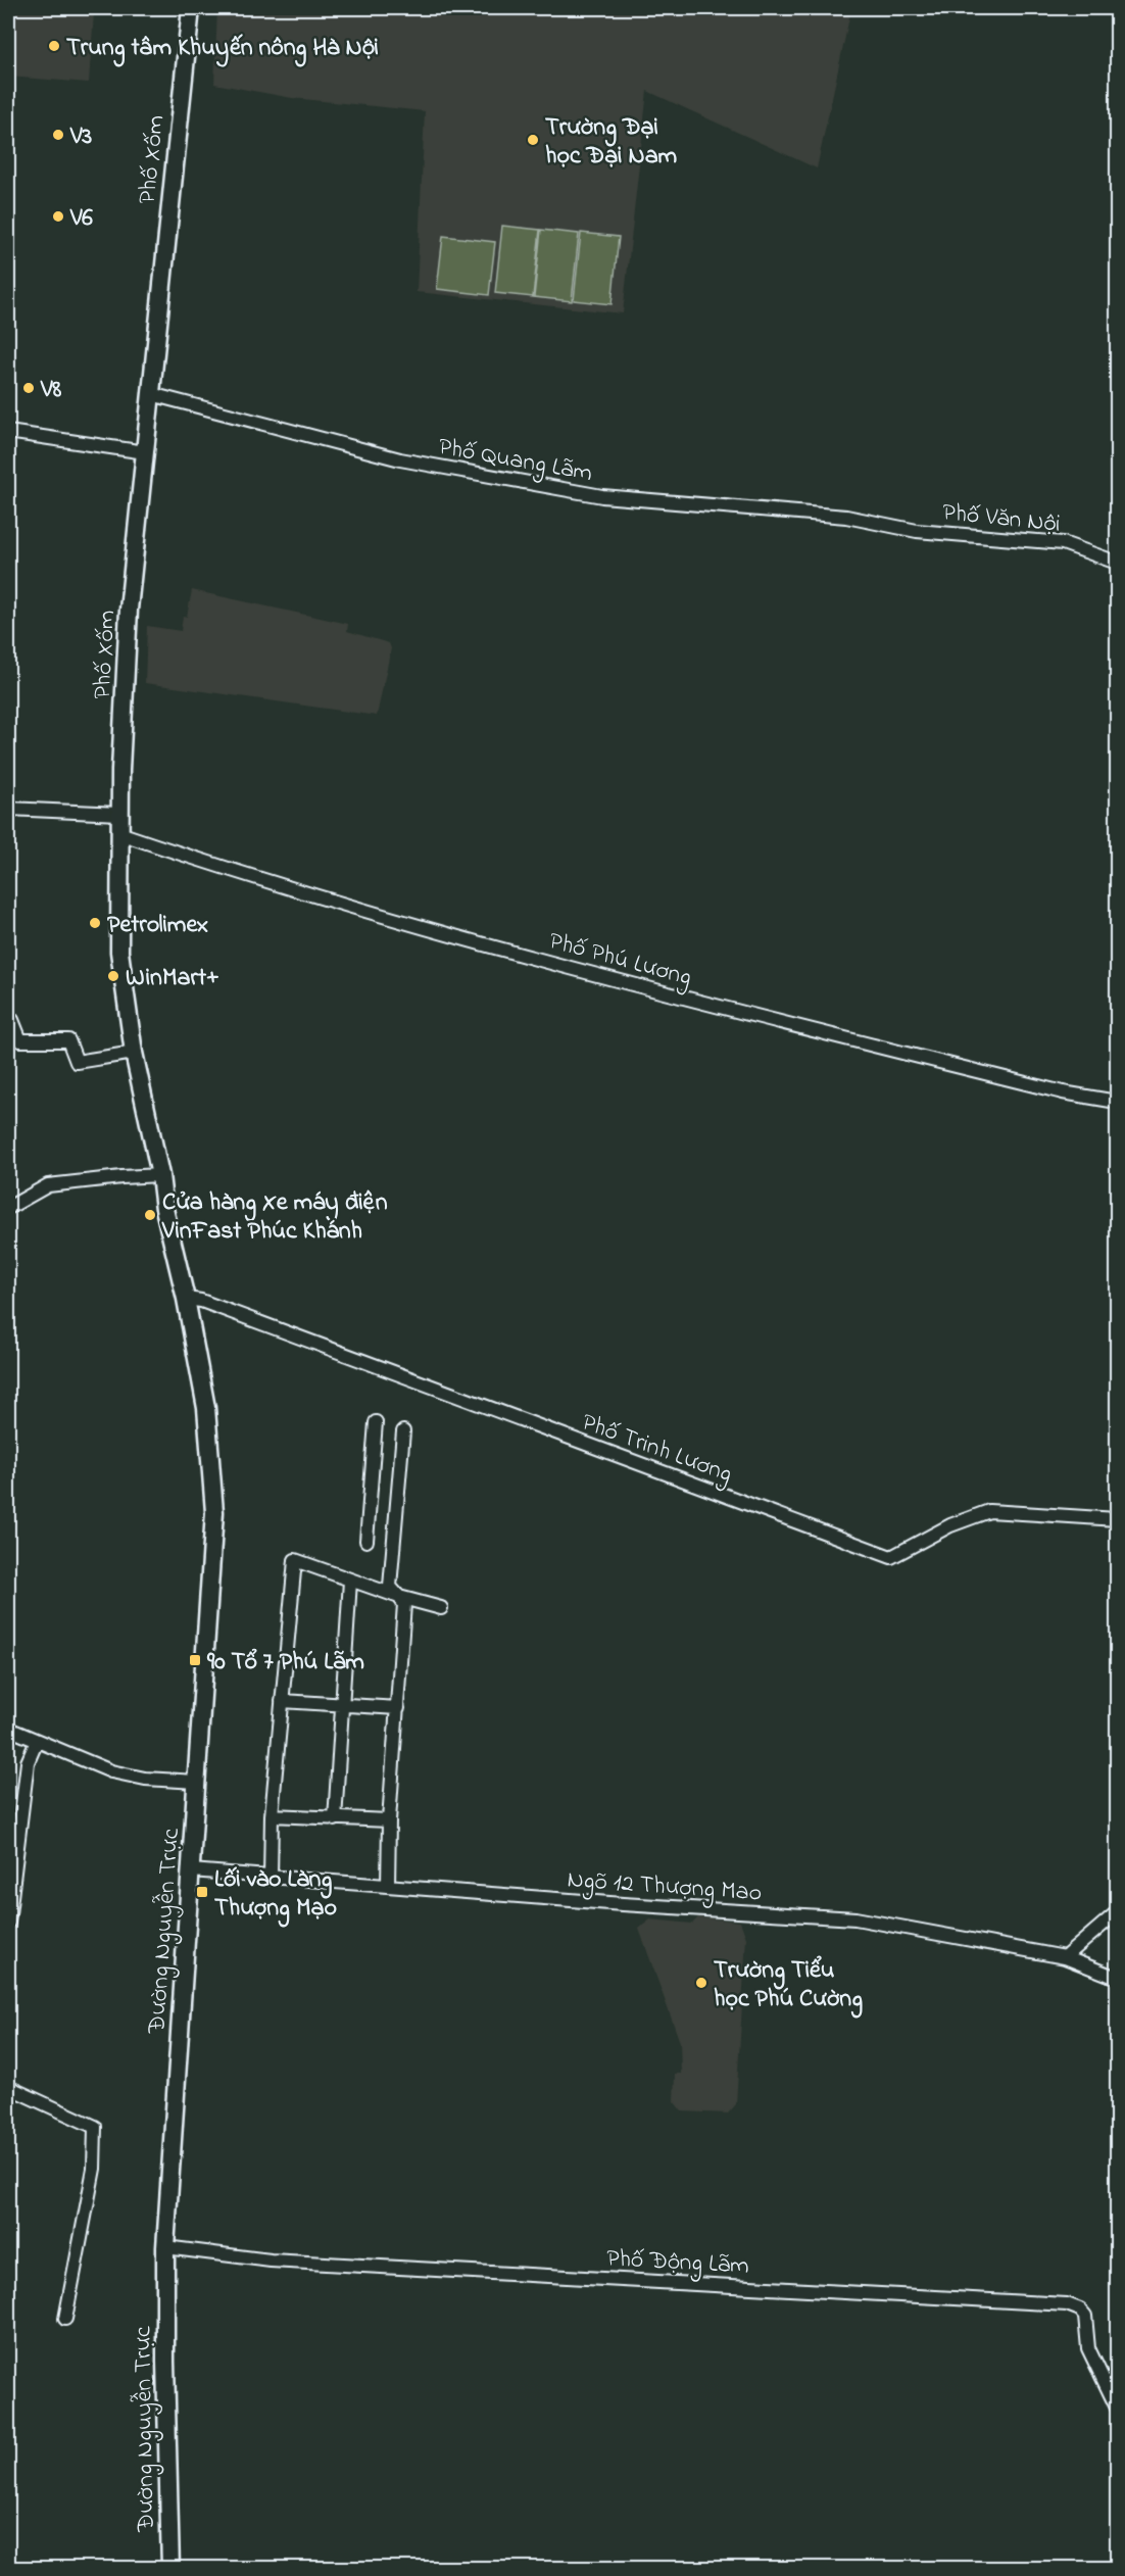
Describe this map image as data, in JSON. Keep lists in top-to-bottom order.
{
  "streets": {
    "highway": ["Phố Xốm", "Đường Nguyễn Trực"],
    "street": [
      "Phố Quang Lãm",
      "Phố Văn Nội",
      "Phố Phú Lương",
      "Phố Trinh Lương",
      "Ngõ 12 Thượng Mao",
      "Phố Động Lãm"
    ]
  },
  "crossings": [
    ["Phố Xốm", "Phố Quang Lãm"],
    ["Phố Xốm", "Phố Phú Lương"],
    ["Phố Xốm", "Phố Trinh Lương"],
    ["Phố Xốm", "Đường Nguyễn Trực"],
    ["Phố Quang Lãm", "Phố Văn Nội"],
    ["Phố Trinh Lương", "Đường Nguyễn Trực"],
    ["Ngõ 12 Thượng Mao", "Đường Nguyễn Trực"],
    ["Đường Nguyễn Trực", "Phố Động Lãm"]
  ],
  "places": {
    "other": [
      "Trung tâm Khuyến nông Hà Nội",
      "V3",
      "Trường Đại học Đại Nam",
      "V6",
      "V8",
      "Petrolimex",
      "WinMart+",
      "Cửa hàng Xe máy điện VinFast Phúc Khánh",
      "Trường Tiểu học Phú Cường"
    ],
    "transit": ["90 Tổ 7 Phú Lãm", "Lối vào Làng Thượng Mạo"]
  }
}
